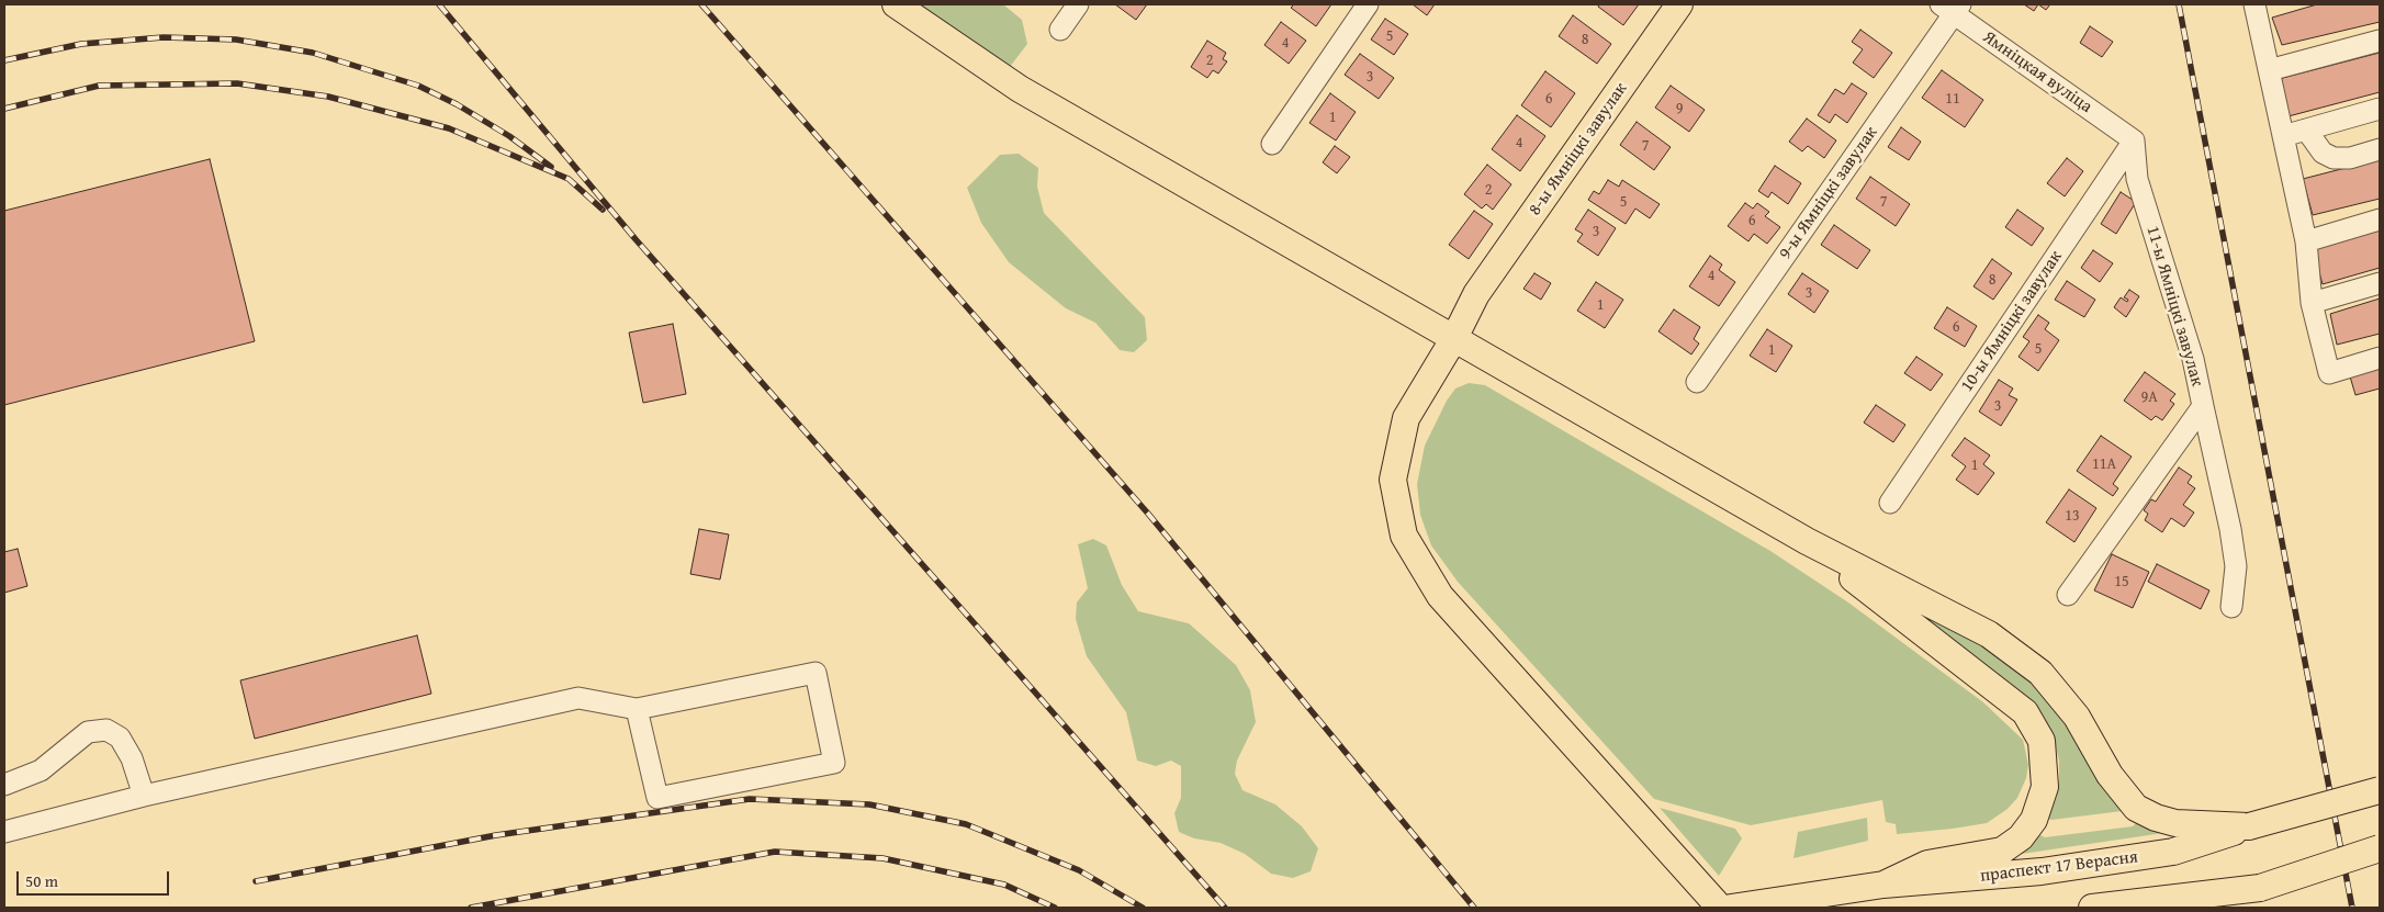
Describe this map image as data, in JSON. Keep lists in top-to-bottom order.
{
  "streets": {
    "main road": ["8-ы Ямніцкі завулак", "праспект 17 Верасня"],
    "street": [
      "Ямніцкая вуліца",
      "9-ы Ямніцкі завулак",
      "11-ы Ямніцкі завулак",
      "10-ы Ямніцкі завулак"
    ]
  },
  "crossings": [
    ["Ямніцкая вуліца", "9-ы Ямніцкі завулак"],
    ["Ямніцкая вуліца", "11-ы Ямніцкі завулак"],
    ["Ямніцкая вуліца", "10-ы Ямніцкі завулак"],
    ["11-ы Ямніцкі завулак", "10-ы Ямніцкі завулак"]
  ],
  "house_numbers": [
    "5",
    "8",
    "4",
    "2",
    "3",
    "6",
    "11",
    "9",
    "1",
    "4",
    "7",
    "2",
    "5",
    "7",
    "6",
    "3",
    "4",
    "8",
    "3",
    "1",
    "6",
    "5",
    "1",
    "9А",
    "3",
    "11А",
    "1",
    "13",
    "15"
  ],
  "scale_bar": "50 m"
}
